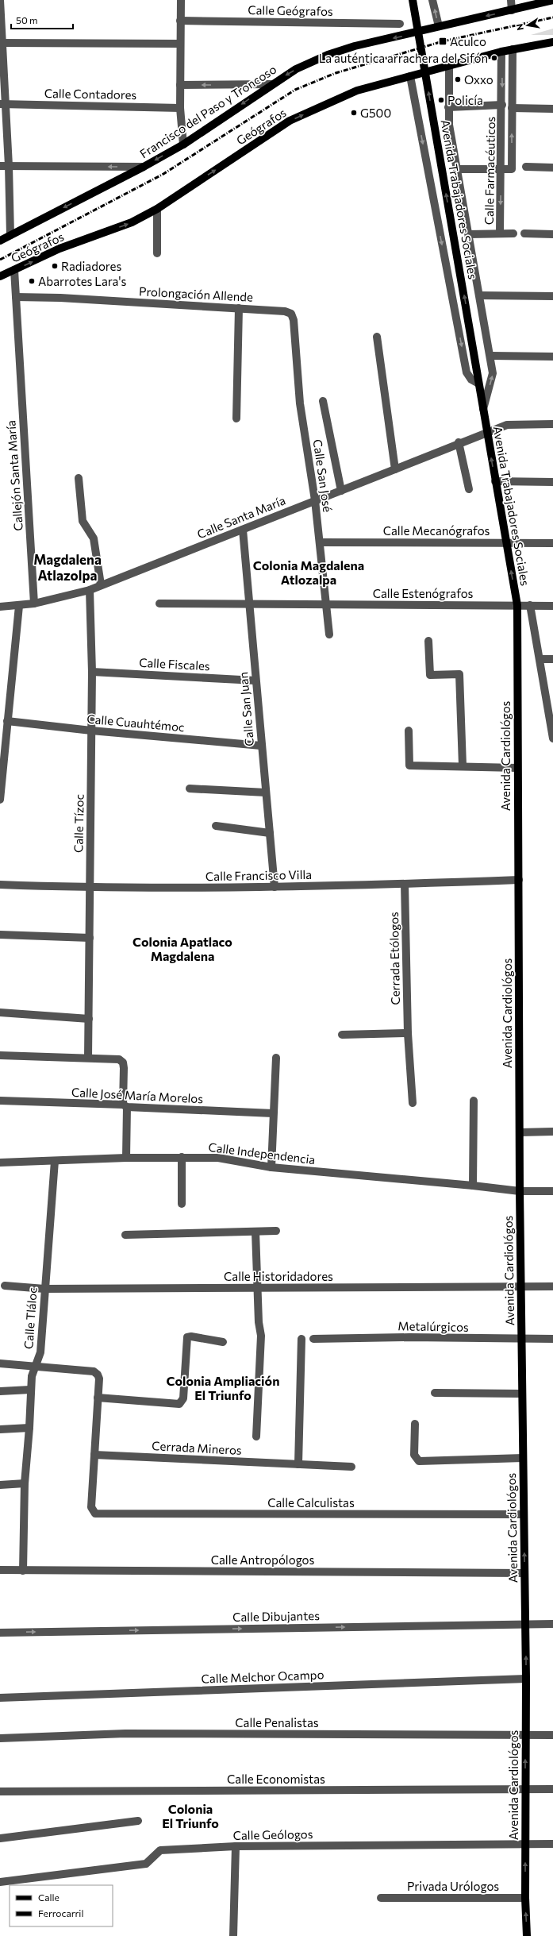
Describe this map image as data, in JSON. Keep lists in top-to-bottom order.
{
  "streets": {
    "main road": [
      "Francisco del Paso y Troncoso",
      "Geógrafos",
      "Avenida Trabajadores Sociales",
      "Avenida Cardiológos"
    ],
    "street": [
      "Calle Geógrafos",
      "Calle Contadores",
      "Calle Farmacéuticos",
      "Prolongación Allende",
      "Callejón Santa María",
      "Calle San José",
      "Calle Santa María",
      "Calle Mecanógrafos",
      "Calle Estenógrafos",
      "Calle Fiscales",
      "Calle San Juan",
      "Calle Cuauhtémoc",
      "Calle Tízoc",
      "Calle Francisco Villa",
      "Cerrada Etólogos",
      "Calle José María Morelos",
      "Calle Independencia",
      "Calle Historidadores",
      "Calle Tláloc",
      "Metalúrgicos",
      "Cerrada Mineros",
      "Calle Calculistas",
      "Calle Antropólogos",
      "Calle Dibujantes",
      "Calle Melchor Ocampo",
      "Calle Penalistas",
      "Calle Economistas",
      "Calle Geólogos",
      "Privada Urólogos"
    ]
  },
  "crossings": [
    ["Geógrafos", "Calle Farmacéuticos"],
    ["Geógrafos", "Avenida Trabajadores Sociales"],
    ["Geógrafos", "Callejón Santa María"],
    ["Avenida Trabajadores Sociales", "Calle Santa María"],
    ["Avenida Trabajadores Sociales", "Calle Mecanógrafos"],
    ["Avenida Trabajadores Sociales", "Calle Estenógrafos"],
    ["Avenida Trabajadores Sociales", "Avenida Cardiológos"],
    ["Prolongación Allende", "Callejón Santa María"],
    ["Prolongación Allende", "Calle San José"],
    ["Callejón Santa María", "Calle Santa María"],
    ["Calle San José", "Calle Santa María"],
    ["Calle San José", "Calle Mecanógrafos"],
    ["Calle San José", "Calle Estenógrafos"],
    ["Calle Santa María", "Calle San Juan"],
    ["Calle Santa María", "Calle Tízoc"],
    ["Calle Estenógrafos", "Calle San Juan"],
    ["Calle Estenógrafos", "Avenida Cardiológos"],
    ["Calle Fiscales", "Calle San Juan"],
    ["Calle Fiscales", "Calle Tízoc"],
    ["Calle San Juan", "Calle Cuauhtémoc"],
    ["Calle San Juan", "Calle Francisco Villa"],
    ["Calle Cuauhtémoc", "Calle Tízoc"],
    ["Avenida Cardiológos", "Calle Francisco Villa"],
    ["Avenida Cardiológos", "Calle Independencia"],
    ["Avenida Cardiológos", "Calle Historidadores"],
    ["Avenida Cardiológos", "Metalúrgicos"],
    ["Avenida Cardiológos", "Calle Calculistas"],
    ["Avenida Cardiológos", "Calle Antropólogos"],
    ["Avenida Cardiológos", "Calle Dibujantes"],
    ["Avenida Cardiológos", "Calle Melchor Ocampo"],
    ["Avenida Cardiológos", "Calle Penalistas"],
    ["Avenida Cardiológos", "Calle Economistas"],
    ["Avenida Cardiológos", "Calle Geólogos"],
    ["Avenida Cardiológos", "Privada Urólogos"],
    ["Calle Tízoc", "Calle Francisco Villa"],
    ["Calle Francisco Villa", "Cerrada Etólogos"],
    ["Calle Independencia", "Calle Tláloc"],
    ["Calle Historidadores", "Calle Tláloc"],
    ["Calle Tláloc", "Calle Antropólogos"],
    ["Cerrada Mineros", "Calle Calculistas"]
  ],
  "one_way": ["Francisco del Paso y Troncoso", "Geógrafos", "Calle Dibujantes"],
  "districts": [
    "Magdalena Atlazolpa",
    "Colonia Magdalena Atlozalpa",
    "Colonia Apatlaco Magdalena",
    "Colonia Ampliación El Triunfo",
    "Colonia El Triunfo"
  ],
  "places": {
    "transit": ["Aculco"],
    "other": [
      "La auténtica arrachera del Sifón",
      "Oxxo",
      "Policía",
      "G500",
      "Radiadores",
      "Abarrotes Lara's"
    ]
  },
  "legend": ["Calle", "Ferrocarril"],
  "scale_bar": "50 m",
  "north": "left"
}
